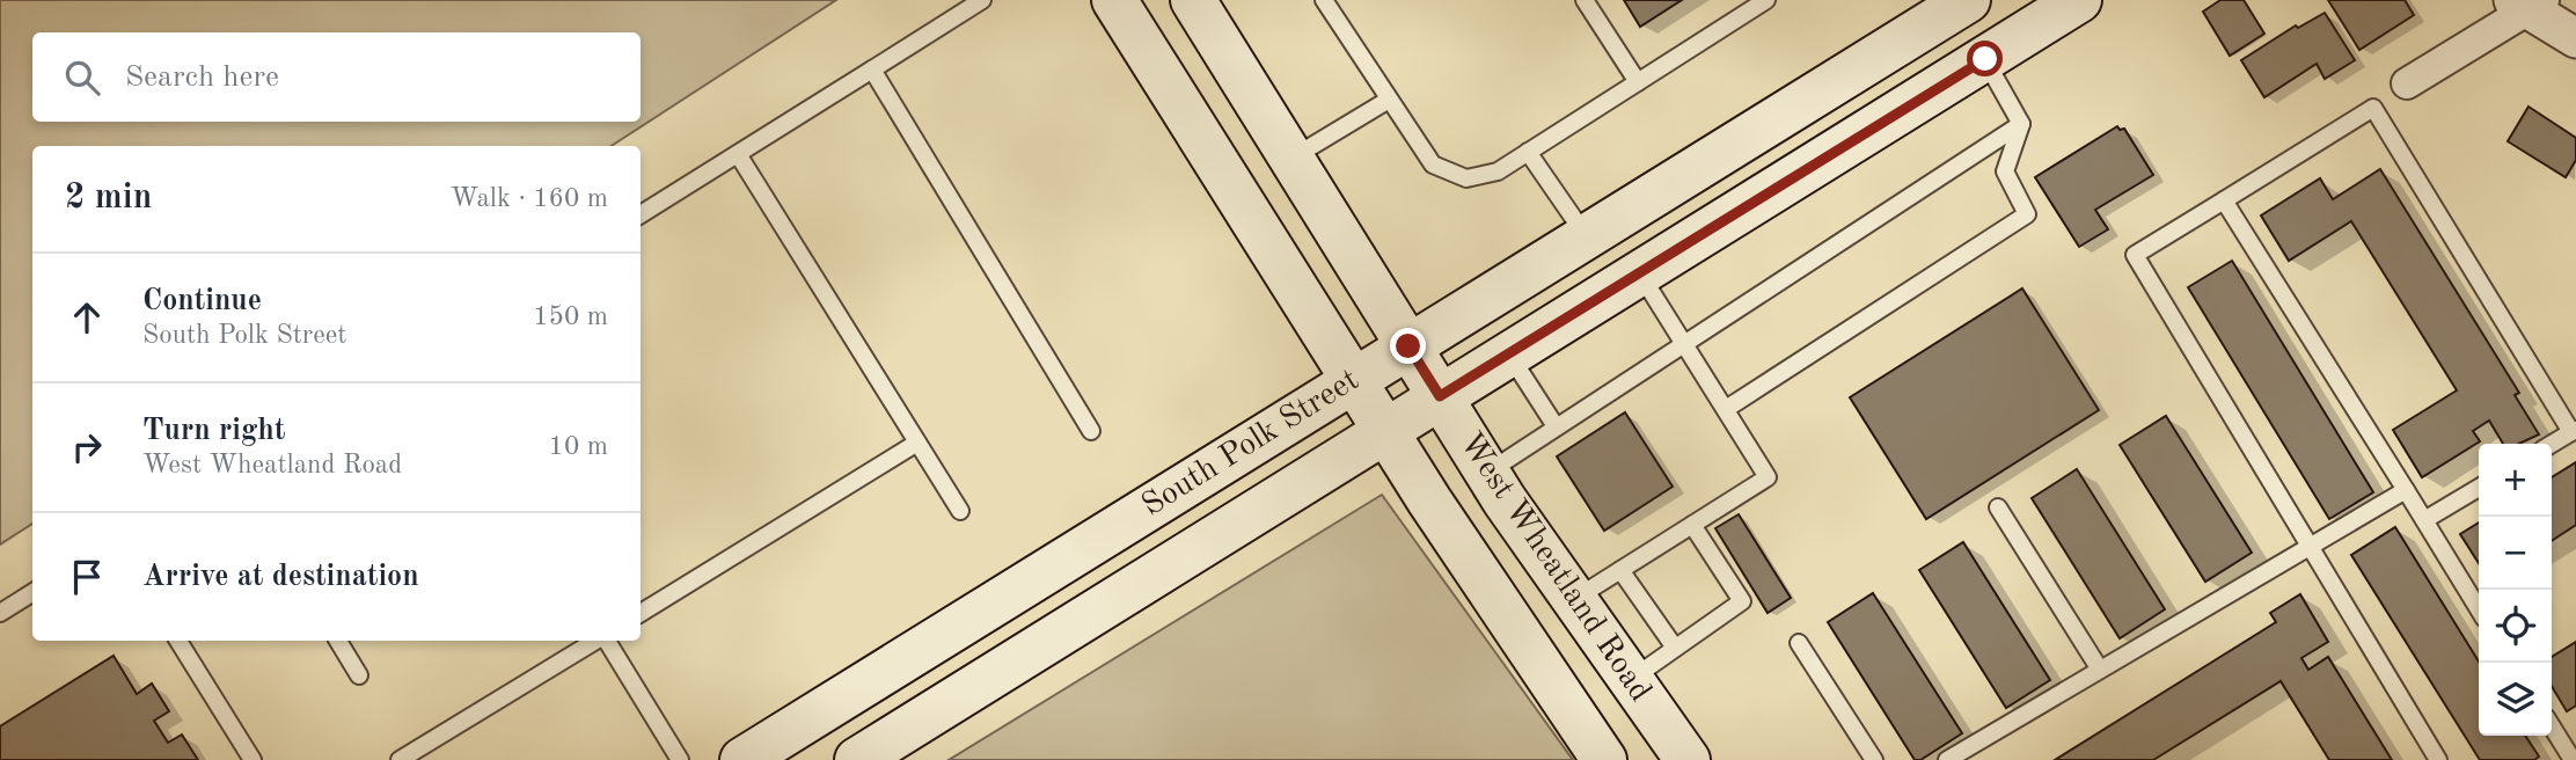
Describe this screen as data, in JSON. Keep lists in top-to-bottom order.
{
  "streets": {
    "main road": ["South Polk Street", "West Wheatland Road"]
  },
  "crossings": [
    ["South Polk Street", "West Wheatland Road"]
  ],
  "page": {
    "search": "Search here",
    "heading": ["2 min", "Walk · 160 m"],
    "list": [
      ["Continue", "South Polk Street", "150 m"],
      ["Turn right", "West Wheatland Road", "10 m"],
      "Arrive at destination"
    ],
    "map_buttons": ["+", "−"]
  }
}
